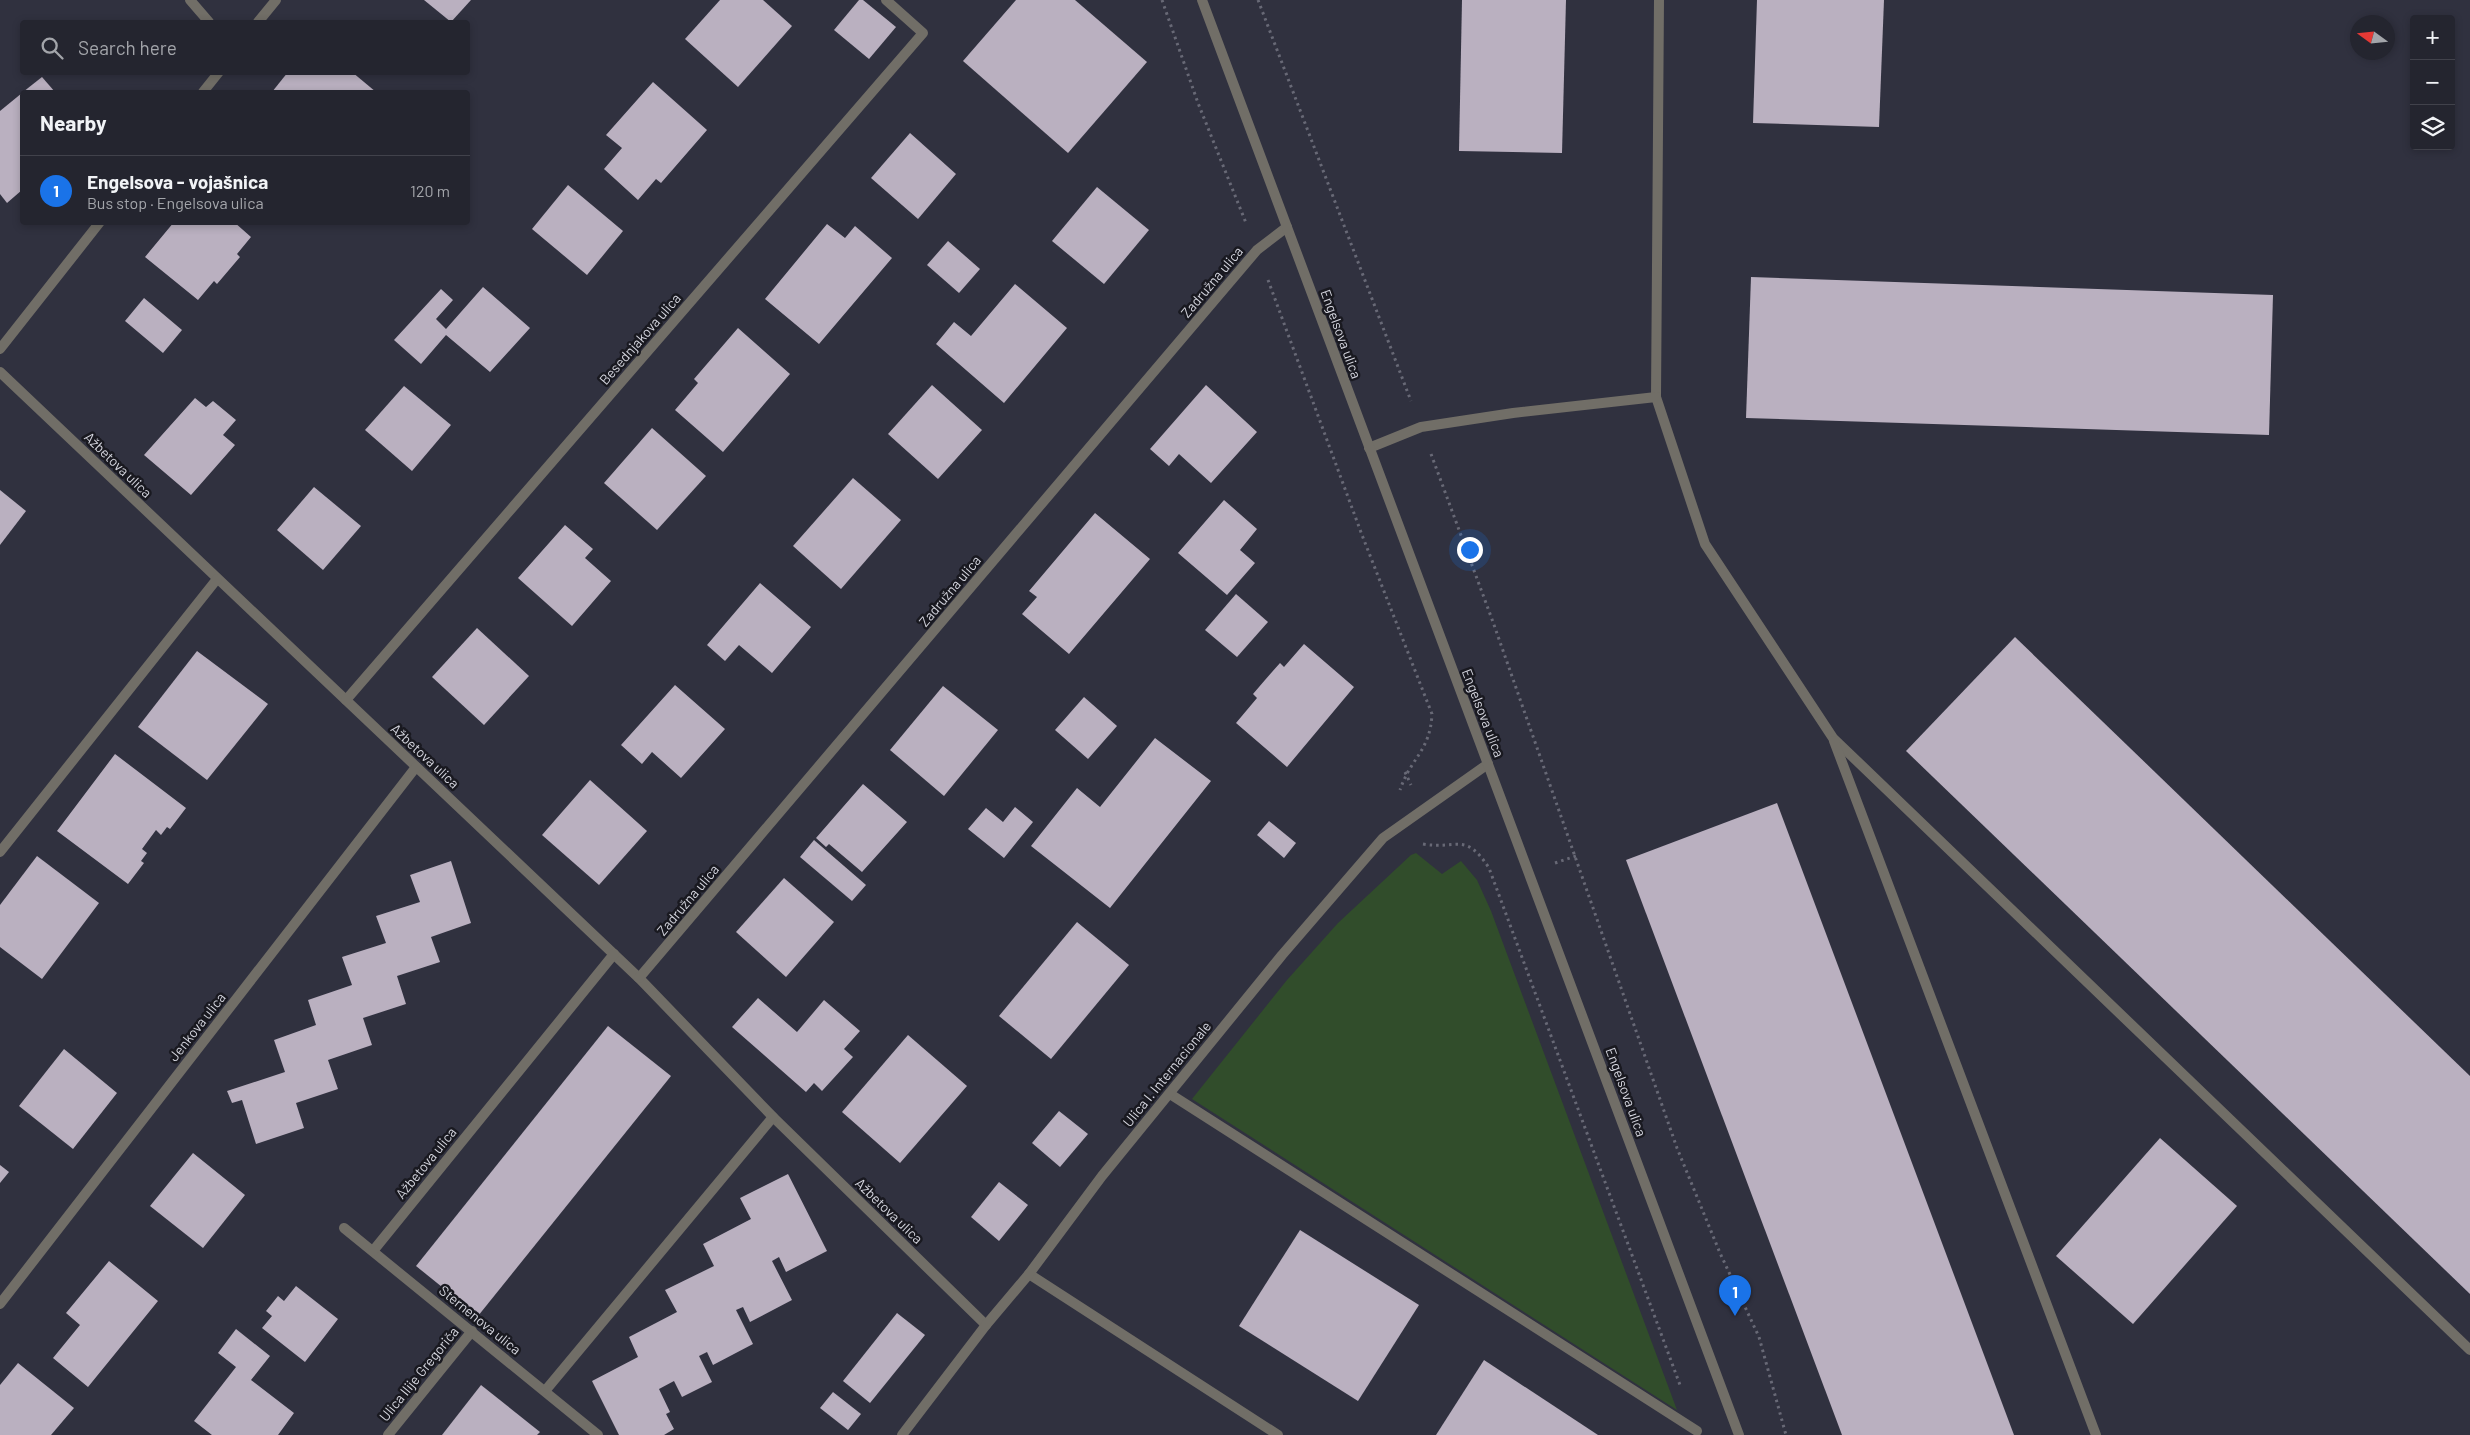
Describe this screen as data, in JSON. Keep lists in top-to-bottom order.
{
  "streets": {
    "street": [
      "Zadružna ulica",
      "Engelsova ulica",
      "Besednjakova ulica",
      "Ažbetova ulica",
      "Jenkova ulica",
      "Ulica I. Internacionale",
      "Sternenova ulica",
      "Ulica Ilije Gregoriča"
    ]
  },
  "crossings": [
    ["Zadružna ulica", "Engelsova ulica"],
    ["Zadružna ulica", "Ažbetova ulica"],
    ["Engelsova ulica", "Ulica I. Internacionale"],
    ["Besednjakova ulica", "Ažbetova ulica"],
    ["Ažbetova ulica", "Jenkova ulica"],
    ["Ažbetova ulica", "Ulica I. Internacionale"],
    ["Ažbetova ulica", "Sternenova ulica"],
    ["Sternenova ulica", "Ulica Ilije Gregoriča"]
  ],
  "north": "left",
  "page": {
    "map_buttons": ["+", "−"],
    "search": "Search here",
    "heading": "Nearby",
    "list": [
      {
        "mark": "1",
        "name": "Engelsova - vojašnica",
        "note": "Bus stop · Engelsova ulica",
        "value": "120 m"
      }
    ],
    "pins": "1"
  }
}
